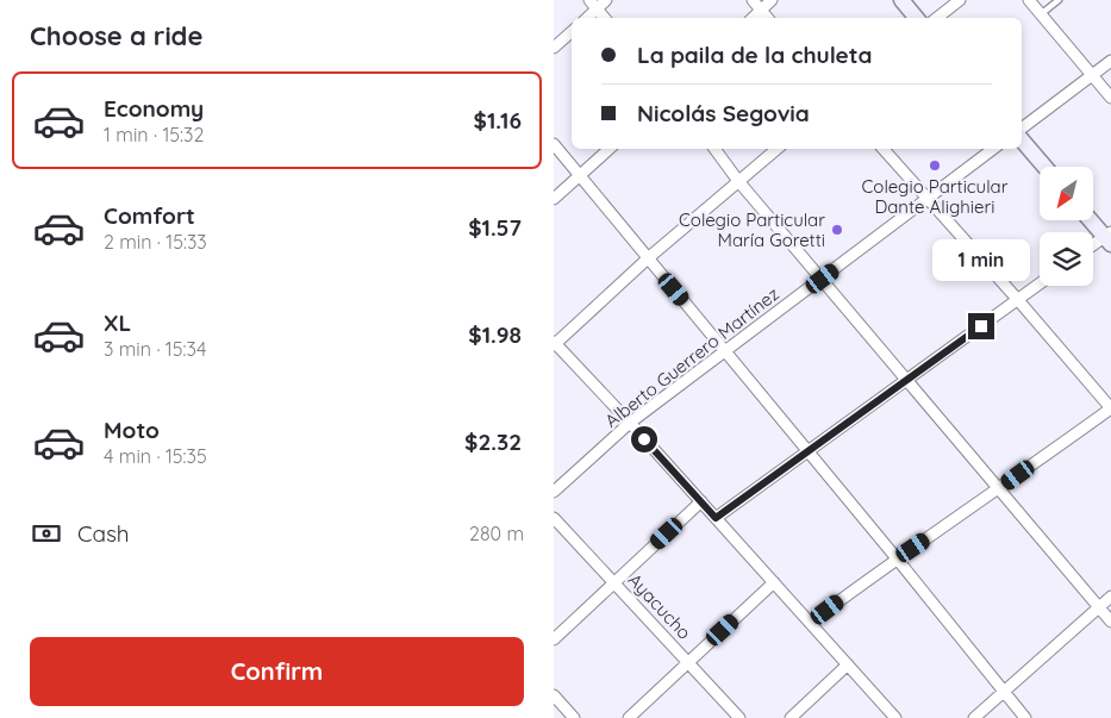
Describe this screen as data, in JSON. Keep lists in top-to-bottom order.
{
  "streets": {
    "street": ["Alberto Guerrero Martínez", "Ayacucho"]
  },
  "places": ["Colegio Particular Dante Alighieri", "Colegio Particular María Goretti"],
  "north": "bottom left",
  "page": {
    "heading": "Choose a ride",
    "banner": ["La paila de la chuleta", "Nicolás Segovia"],
    "list": [
      {
        "name": "Economy",
        "note": "1 min · 15:32",
        "value": "$1.16"
      },
      {
        "name": "Comfort",
        "note": "2 min · 15:33",
        "value": "$1.57"
      },
      {
        "name": "XL",
        "note": "3 min · 15:34",
        "value": "$1.98"
      },
      {
        "name": "Moto",
        "note": "4 min · 15:35",
        "value": "$2.32"
      }
    ],
    "bubble": "1 min",
    "pay": ["Cash", "280 m"],
    "buttons": "Confirm"
  }
}
